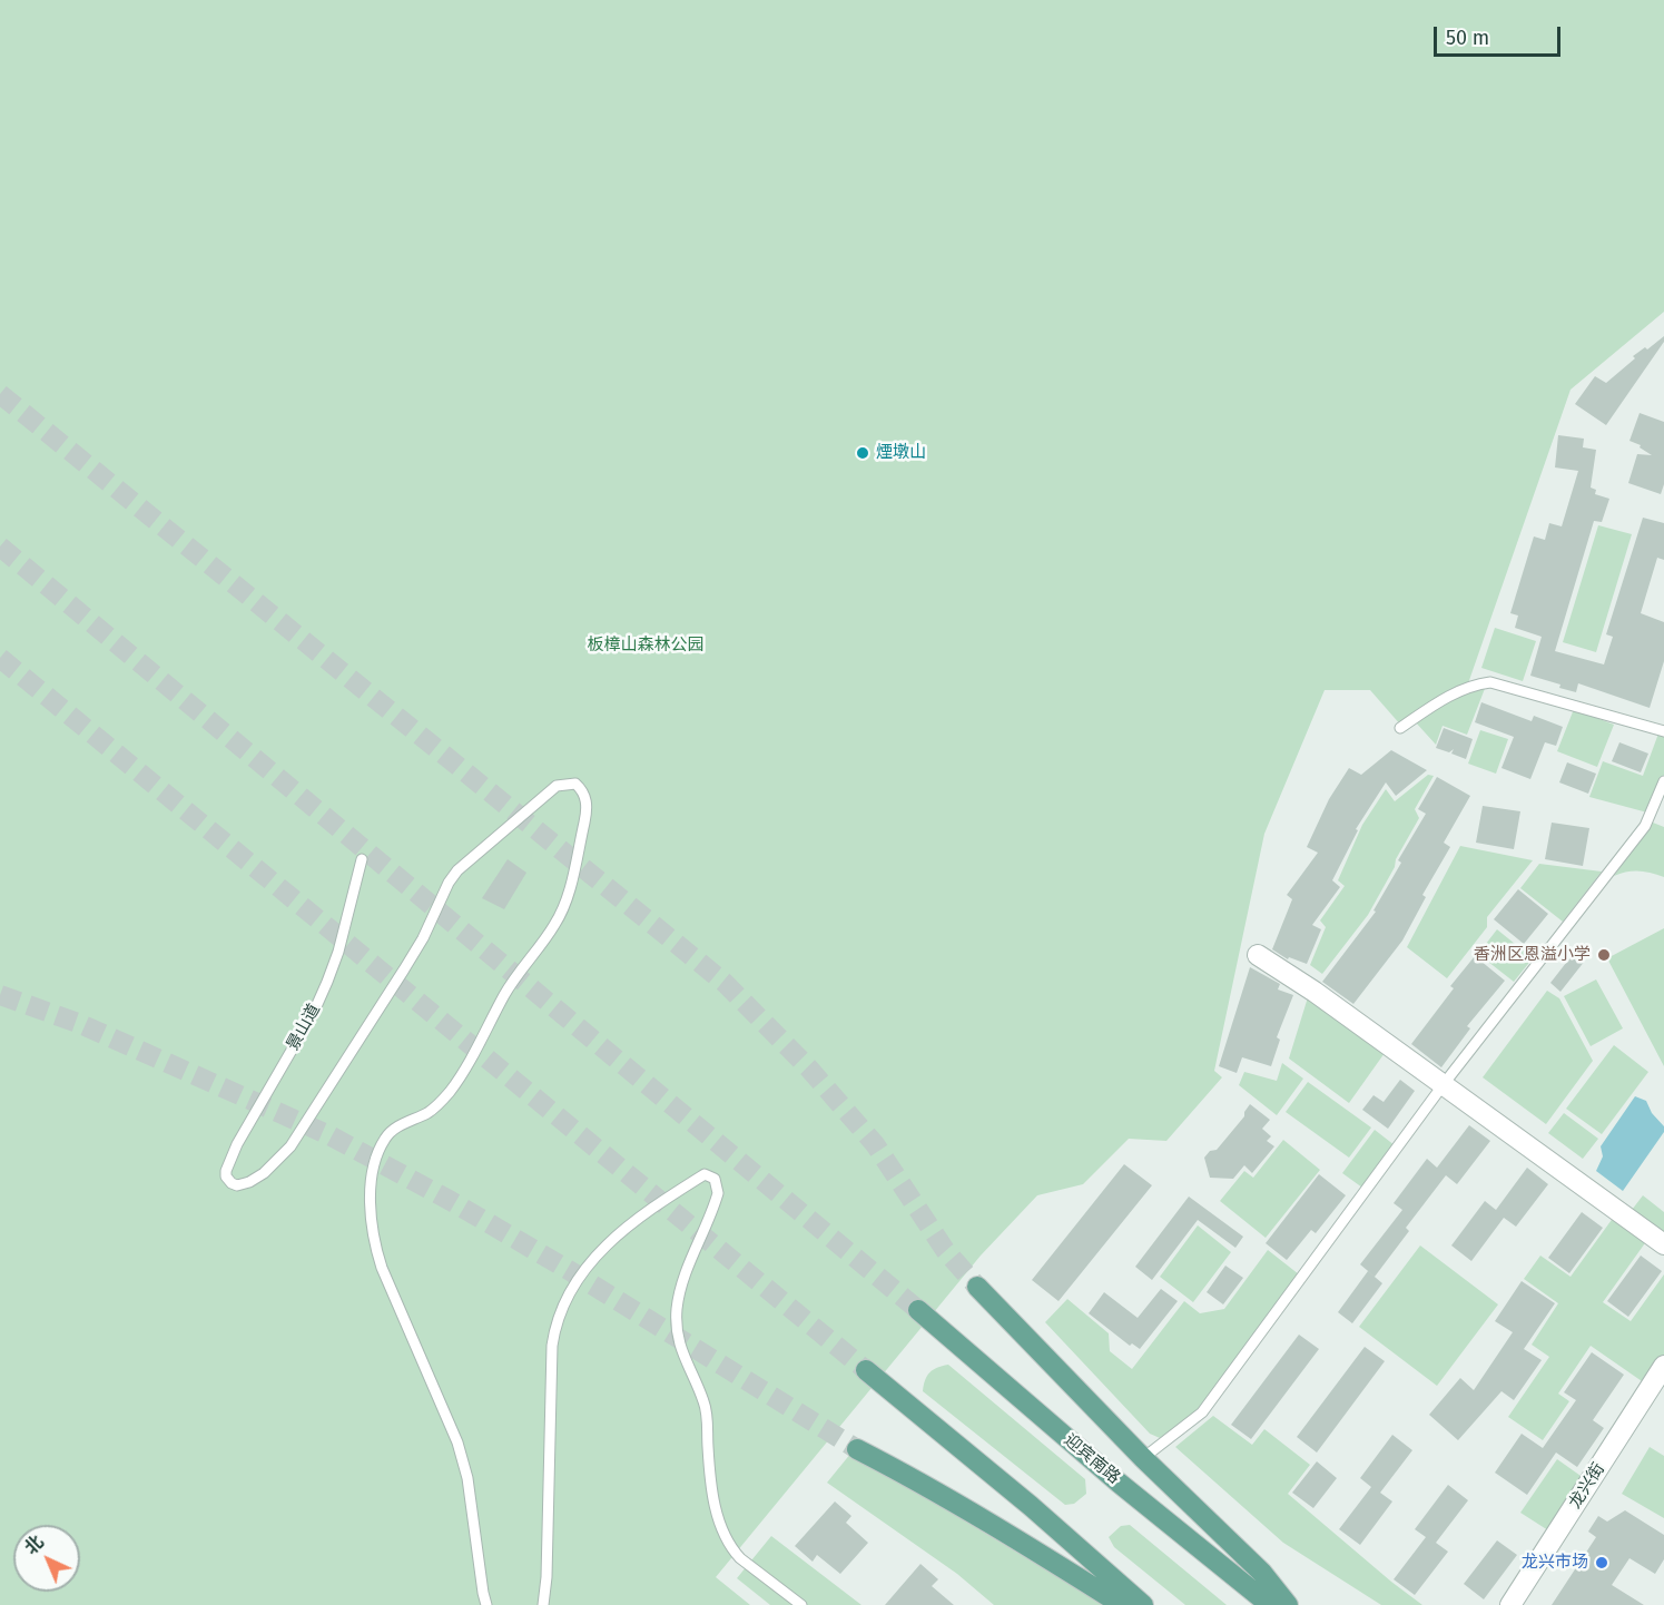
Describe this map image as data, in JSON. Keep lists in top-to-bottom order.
{
  "streets": {
    "main road": ["迎宾南路"],
    "street": ["龙兴街"],
    "lane": ["景山道"]
  },
  "parks": ["板樟山森林公园"],
  "places": ["煙墩山", "香洲区恩溢小学", "龙兴市场"],
  "scale_bar": "50 m",
  "north": "top left"
}
